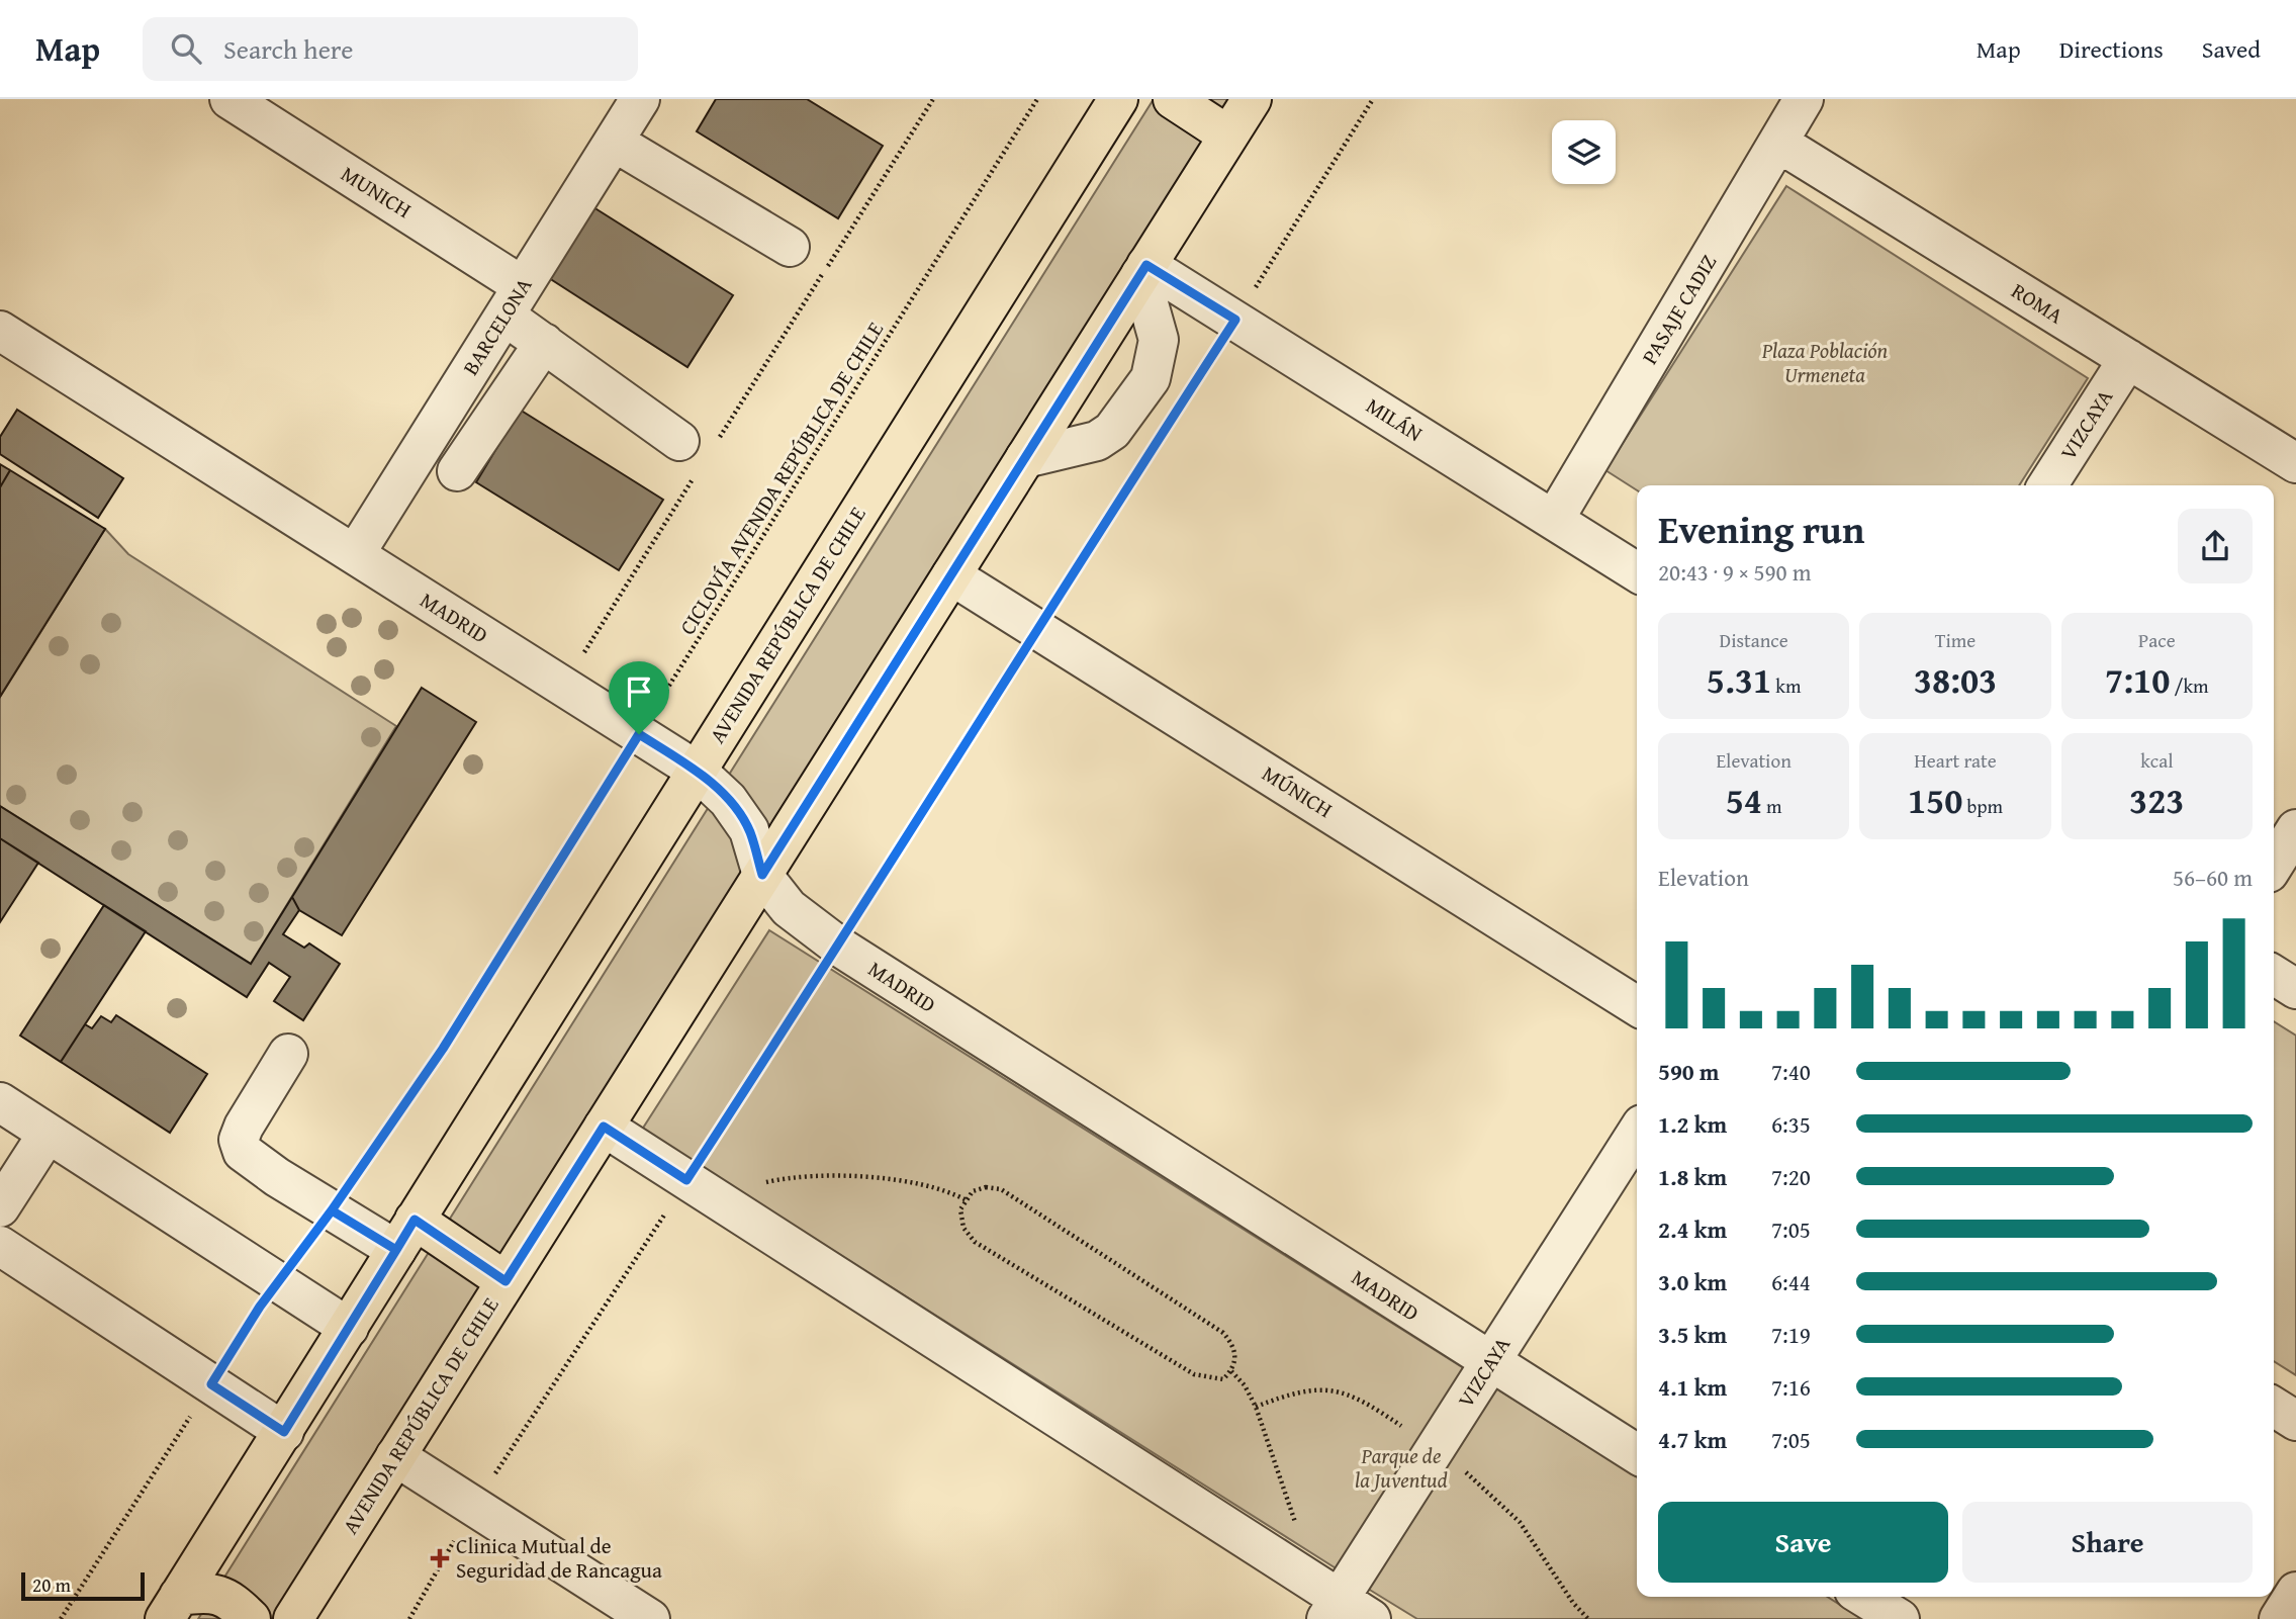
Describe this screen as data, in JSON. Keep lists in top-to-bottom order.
{
  "streets": {
    "main road": ["AVENIDA REPÚBLICA DE CHILE"],
    "street": [
      "MUNICH",
      "ROMA",
      "PASAJE CADIZ",
      "BARCELONA",
      "MILÁN",
      "VIZCAYA",
      "MADRID",
      "MÚNICH"
    ],
    "path": ["CICLOVÍA AVENIDA REPÚBLICA DE CHILE"]
  },
  "crossings": [
    ["MUNICH", "BARCELONA"],
    ["ROMA", "PASAJE CADIZ"],
    ["ROMA", "VIZCAYA"],
    ["PASAJE CADIZ", "MILÁN"],
    ["BARCELONA", "MADRID"],
    ["MILÁN", "AVENIDA REPÚBLICA DE CHILE"],
    ["VIZCAYA", "MADRID"],
    ["CICLOVÍA AVENIDA REPÚBLICA DE CHILE", "MADRID"],
    ["MADRID", "AVENIDA REPÚBLICA DE CHILE"],
    ["AVENIDA REPÚBLICA DE CHILE", "MÚNICH"]
  ],
  "parks": ["Plaza Población Urmeneta", "Parque de la Juventud"],
  "places": {
    "health": ["Clinica Mutual de Seguridad de Rancagua"]
  },
  "scale_bar": "20 m",
  "page": {
    "header": "Map",
    "search": "Search here",
    "nav": ["Map", "Directions", "Saved"],
    "heading": ["Evening run", "20:43 · 9 × 590 m"],
    "stats": [
      ["Distance", "5.31 km"],
      ["Time", "38:03"],
      ["Pace", "7:10 /km"],
      ["Elevation", "54 m"],
      ["Heart rate", "150 bpm"],
      ["kcal", "323"]
    ],
    "chart": ["Elevation", "56–60 m"],
    "list": [
      {
        "name": "590 m",
        "note": "7:40"
      },
      {
        "name": "1.2 km",
        "note": "6:35"
      },
      {
        "name": "1.8 km",
        "note": "7:20"
      },
      {
        "name": "2.4 km",
        "note": "7:05"
      },
      {
        "name": "3.0 km",
        "note": "6:44"
      },
      {
        "name": "3.5 km",
        "note": "7:19"
      },
      {
        "name": "4.1 km",
        "note": "7:16"
      },
      {
        "name": "4.7 km",
        "note": "7:05"
      }
    ],
    "buttons": ["Save", "Share"],
    "scale": "20 m"
  }
}
